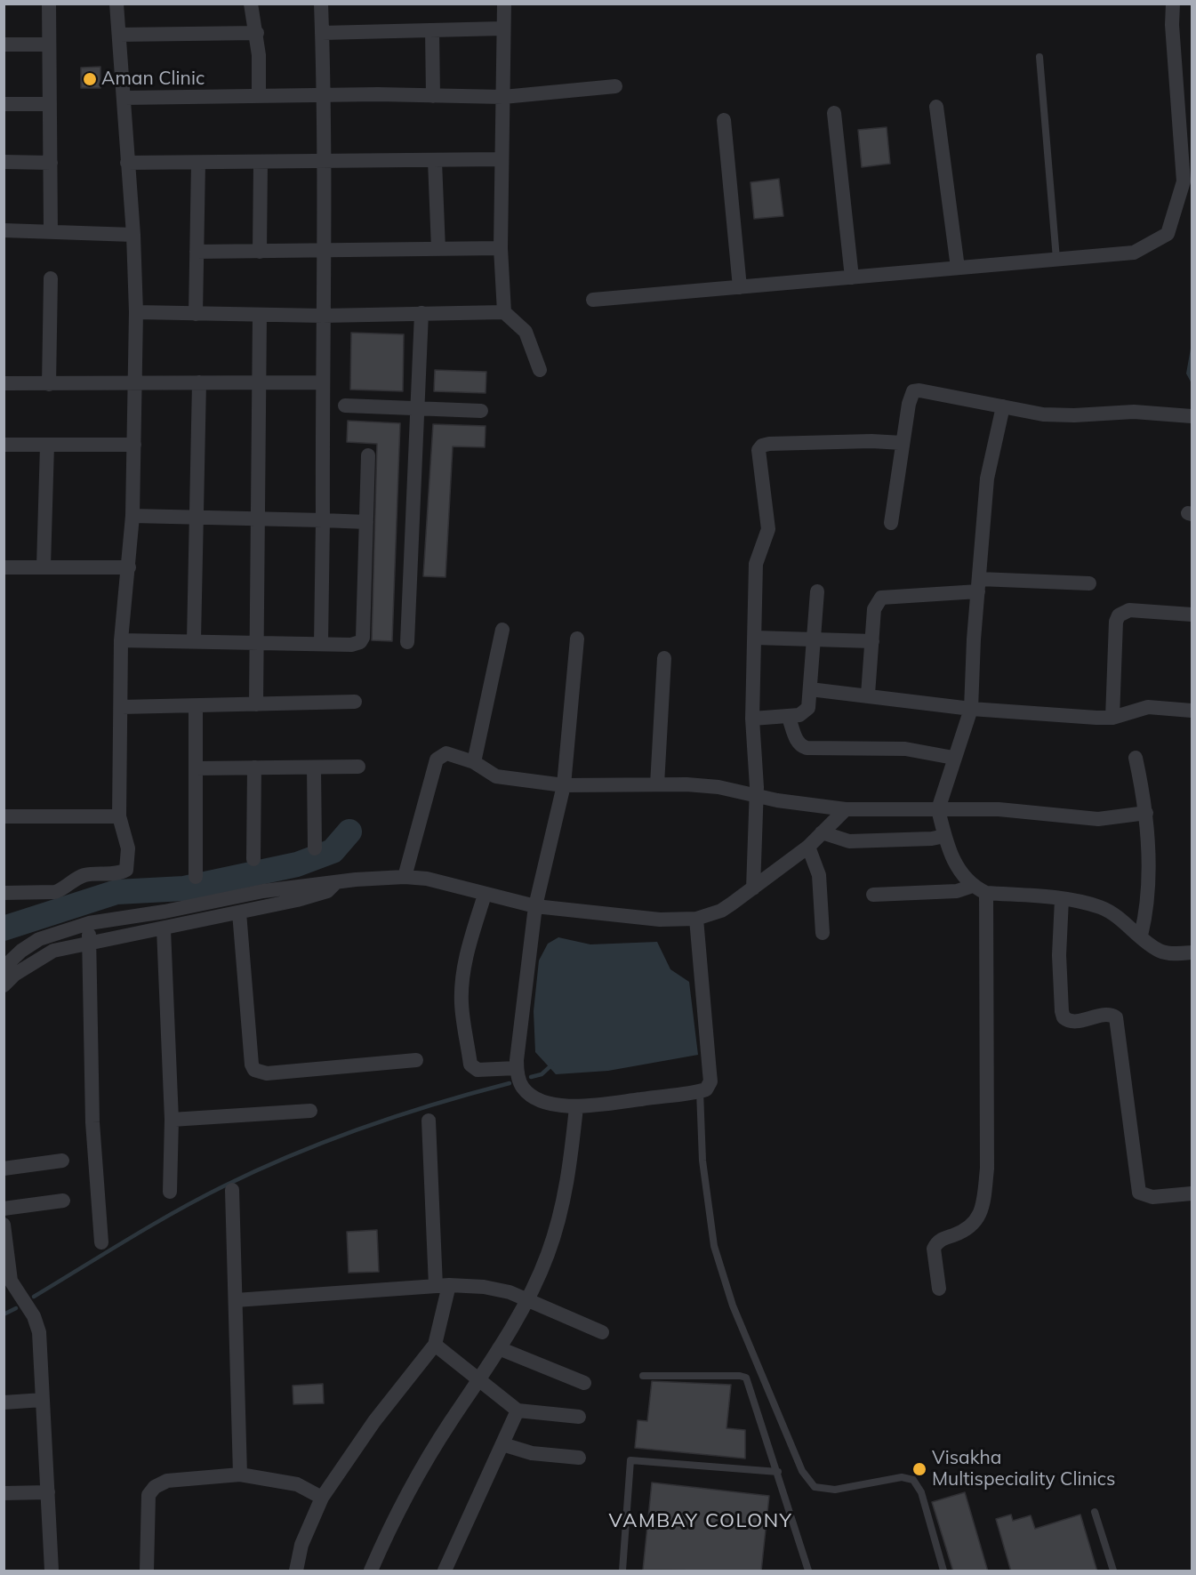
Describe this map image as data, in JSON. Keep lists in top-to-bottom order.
{
  "districts": ["VAMBAY COLONY"],
  "places": ["Aman Clinic", "Visakha Multispeciality Clinics"]
}
